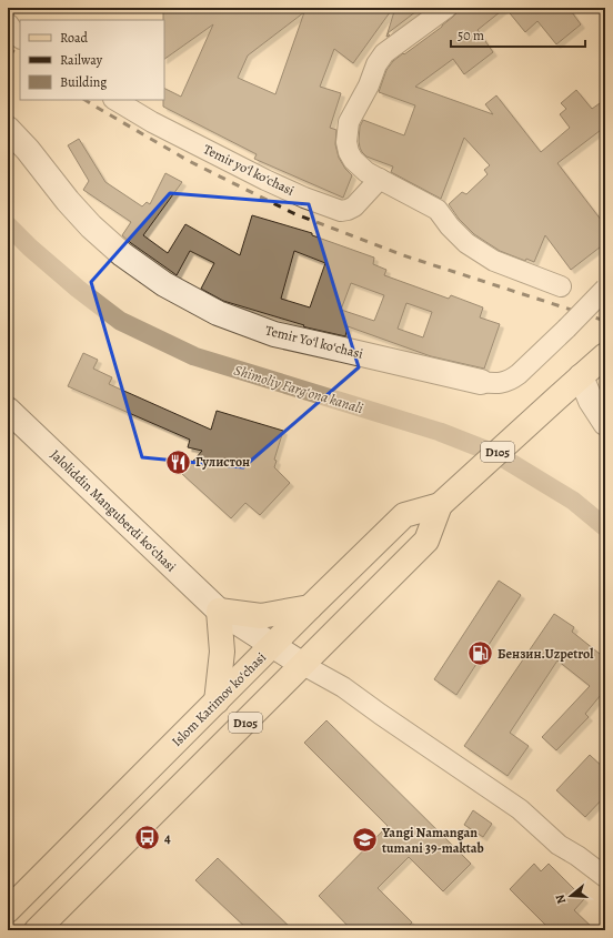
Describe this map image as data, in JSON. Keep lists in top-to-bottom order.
{
  "streets": {
    "main road": ["D105", "Islom Karimov koʻchasi"],
    "street": ["Temir yoʻl koʻchasi", "Temir Yoʻl koʻchasi", "Jaloliddin Manguberdi koʻchasi"]
  },
  "crossings": [
    ["Jaloliddin Manguberdi koʻchasi", "Islom Karimov koʻchasi"]
  ],
  "water": ["Shimoliy Fargʻona kanali"],
  "places": {
    "restaurant": ["Гулистон"],
    "fuel station": ["Бензин.Uzpetrol"],
    "bus stop": ["4"],
    "school or university": ["Yangi Namangan tumani 39-maktab"]
  },
  "legend": ["Road", "Railway", "Building"],
  "scale_bar": "50 m",
  "north": "left"
}
